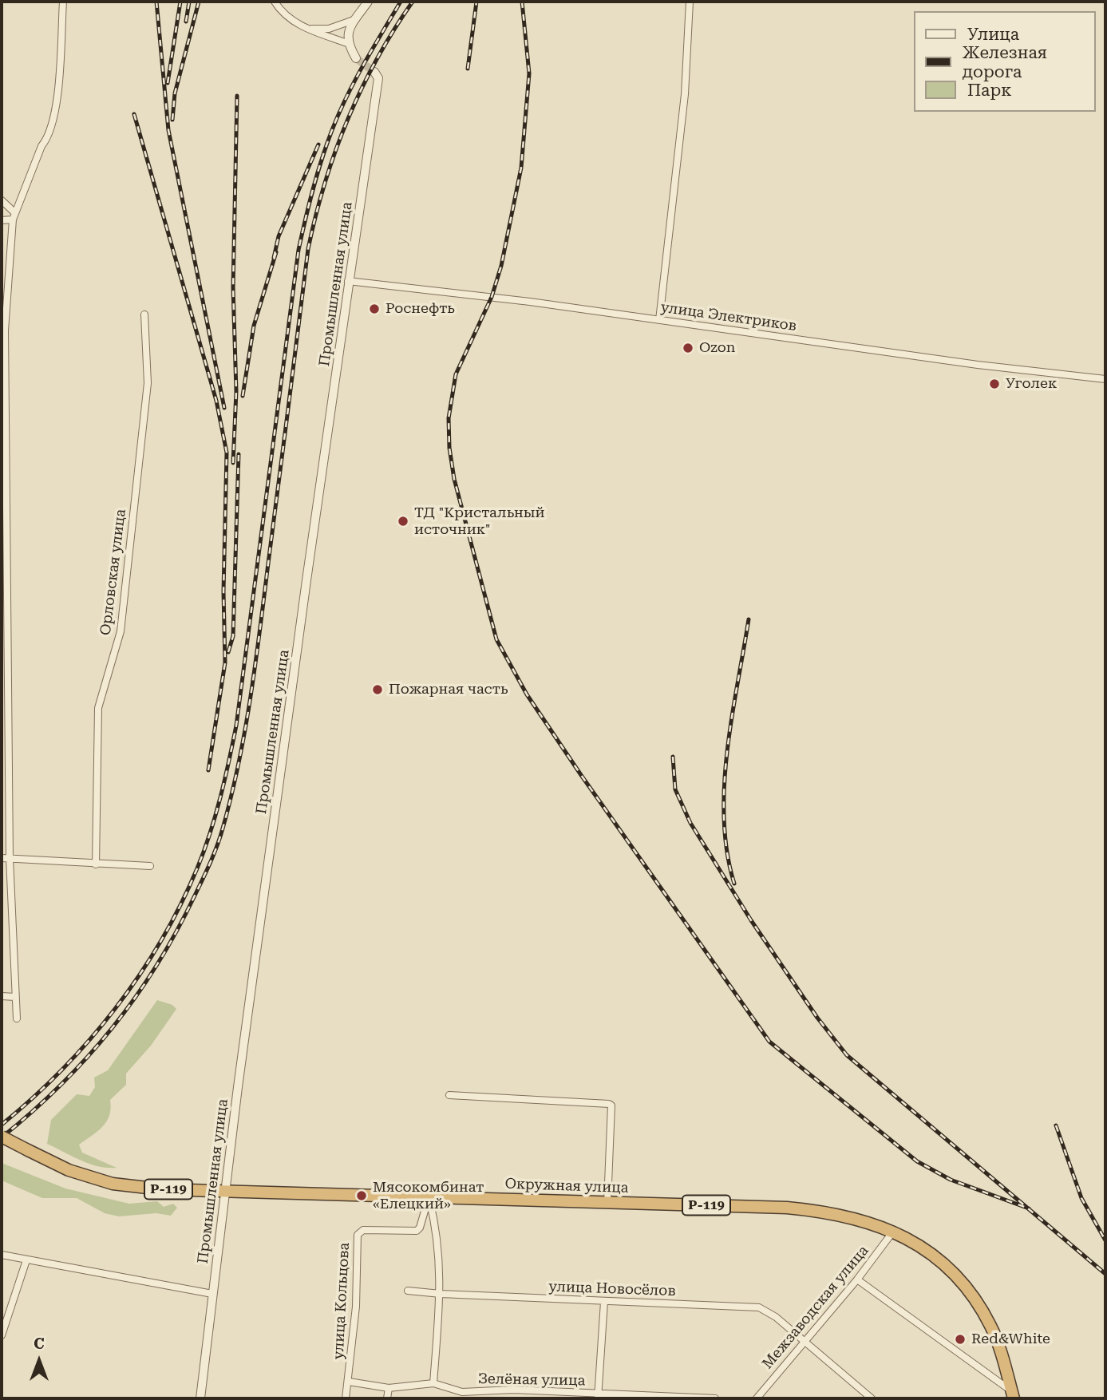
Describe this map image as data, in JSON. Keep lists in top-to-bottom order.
{
  "streets": {
    "highway": ["Окружная улица", "Р-119"],
    "street": [
      "Промышленная улица",
      "улица Электриков",
      "Орловская улица",
      "улица Новосёлов",
      "улица Кольцова",
      "Межзаводская улица",
      "Зелёная улица"
    ]
  },
  "crossings": [
    ["Промышленная улица", "улица Электриков"],
    ["Промышленная улица", "Окружная улица"],
    ["Окружная улица", "улица Кольцова"],
    ["Окружная улица", "Межзаводская улица"],
    ["улица Новосёлов", "Межзаводская улица"],
    ["улица Кольцова", "Зелёная улица"]
  ],
  "places": [
    "Роснефть",
    "Ozon",
    "Уголек",
    "ТД \"Кристальный источник\"",
    "Пожарная часть",
    "Мясокомбинат «Елецкий»",
    "Red&White"
  ],
  "legend": ["Улица", "Железная дорога", "Парк"],
  "north": "top"
}
